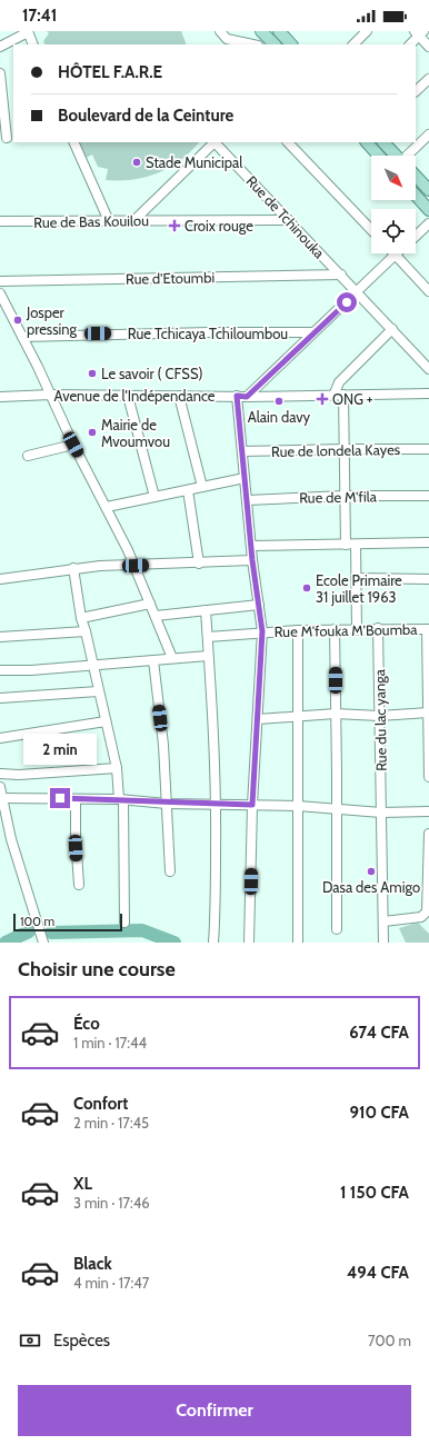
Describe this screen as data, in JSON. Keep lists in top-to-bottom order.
{
  "streets": {
    "street": [
      "Rue de Tchinouka",
      "Rue de Bas Kouilou",
      "Rue d'Etoumbi",
      "Rue Tchicaya Tchiloumbou",
      "Avenue de l'Indépendance",
      "Rue de londela Kayes",
      "Rue de M'fila",
      "Rue M'fouka M'Boumba",
      "Rue du lac yanga"
    ]
  },
  "crossings": [
    ["Rue de Tchinouka", "Rue de Bas Kouilou"],
    ["Rue de Tchinouka", "Rue d'Etoumbi"],
    ["Rue M'fouka M'Boumba", "Rue du lac yanga"]
  ],
  "places": {
    "other": [
      "Stade Municipal",
      "Josper pressing",
      "Le savoir ( CFSS)",
      "Alain davy",
      "Mairie de Mvoumvou",
      "Ecole Primaire 31 juillet 1963",
      "Dasa des Amigo"
    ],
    "health": ["Croix rouge", "ONG +"]
  },
  "scale_bar": "100 m",
  "north": "bottom right",
  "page": {
    "status": "17:41",
    "banner": ["HÔTEL F.A.R.E", "Boulevard de la Ceinture"],
    "bubble": "2 min",
    "scale": "100 m",
    "heading": "Choisir une course",
    "list": [
      {
        "name": "Éco",
        "note": "1 min · 17:44",
        "value": "674 CFA"
      },
      {
        "name": "Confort",
        "note": "2 min · 17:45",
        "value": "910 CFA"
      },
      {
        "name": "XL",
        "note": "3 min · 17:46",
        "value": "1 150 CFA"
      },
      {
        "name": "Black",
        "note": "4 min · 17:47",
        "value": "494 CFA"
      }
    ],
    "pay": ["Espèces", "700 m"],
    "buttons": "Confirmer"
  }
}
